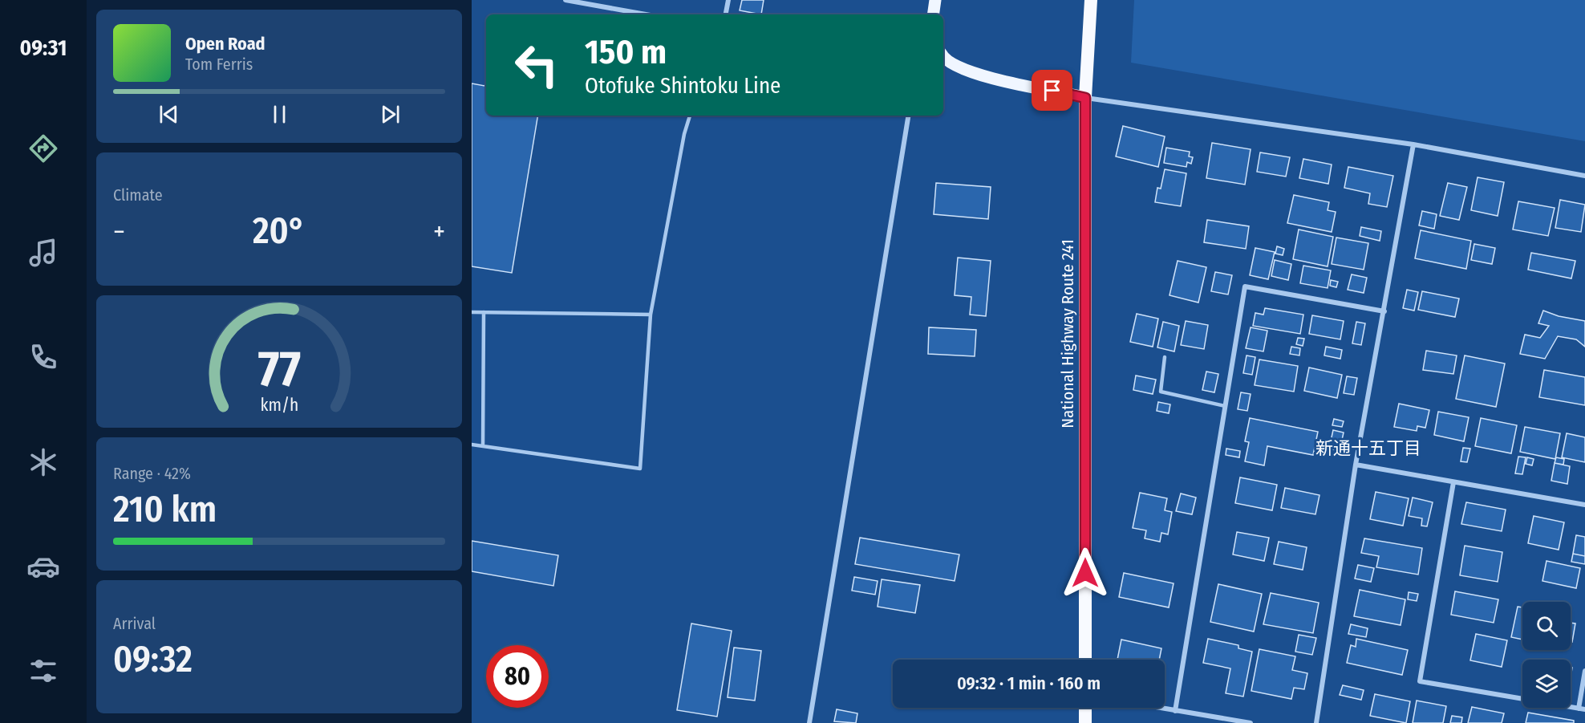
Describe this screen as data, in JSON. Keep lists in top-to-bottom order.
{
  "streets": {
    "highway": ["National Highway Route 241"]
  },
  "districts": ["新通十五丁目"],
  "page": {
    "tabs": "09:31",
    "turn": ["150 m", "Otofuke Shintoku Line"],
    "song": ["Open Road", "Tom Ferris"],
    "tile": [
      "Climate",
      ["Range · 42%", "210 km"],
      ["Arrival", "09:32"]
    ],
    "heat": ["−", "20°", "+"],
    "limit": "80",
    "trip": "09:32 · 1 min · 160 m",
    "gauge": ["77", "km/h"]
  }
}
